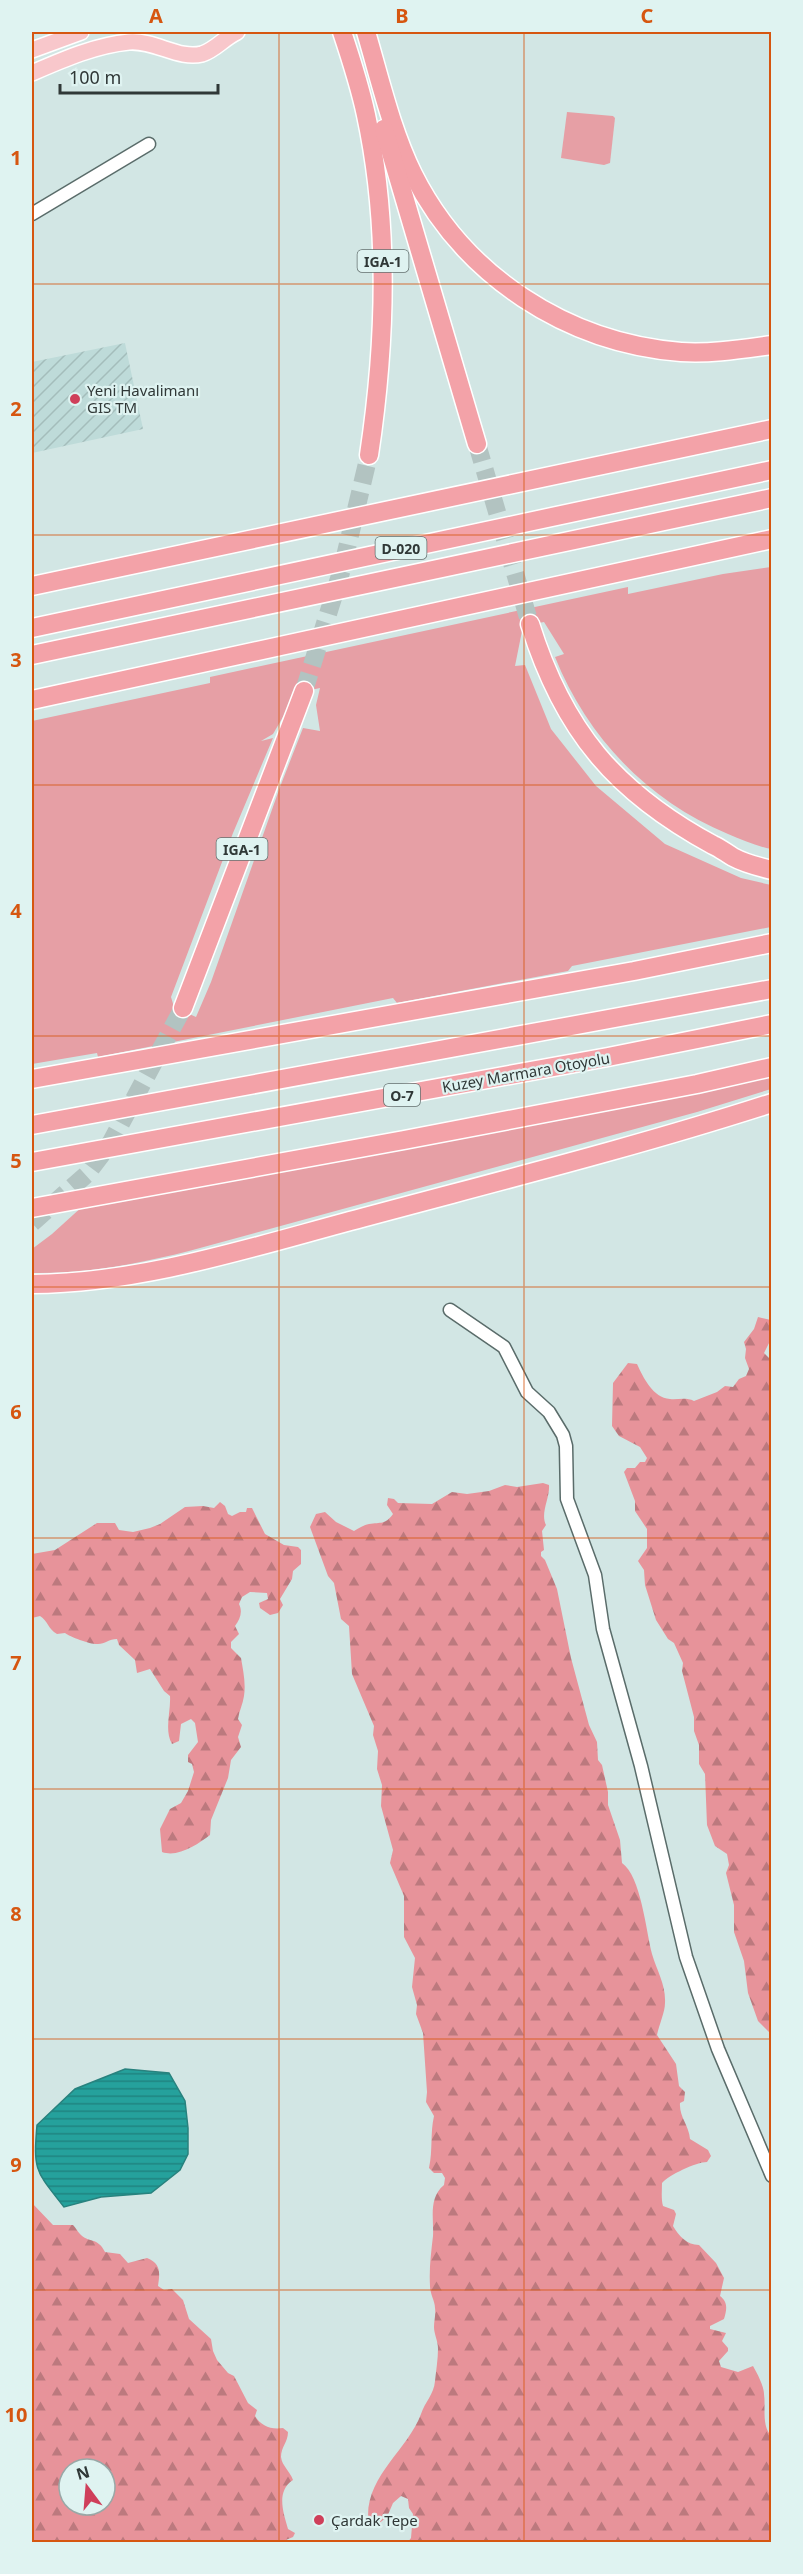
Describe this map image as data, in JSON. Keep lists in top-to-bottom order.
{
  "streets": {
    "highway": [
      "IGA-1",
      "D-020",
      "Kuzey Marmara Otoyolu",
      "O-7"
    ]
  },
  "places": ["Yeni Havalimanı GIS TM", "Çardak Tepe"],
  "scale_bar": "100 m",
  "north": "top",
  "grid": {
    "columns": ["A", "B", "C"],
    "rows": [
      "1",
      "2",
      "3",
      "4",
      "5",
      "6",
      "7",
      "8",
      "9",
      "10"
    ]
  }
}
